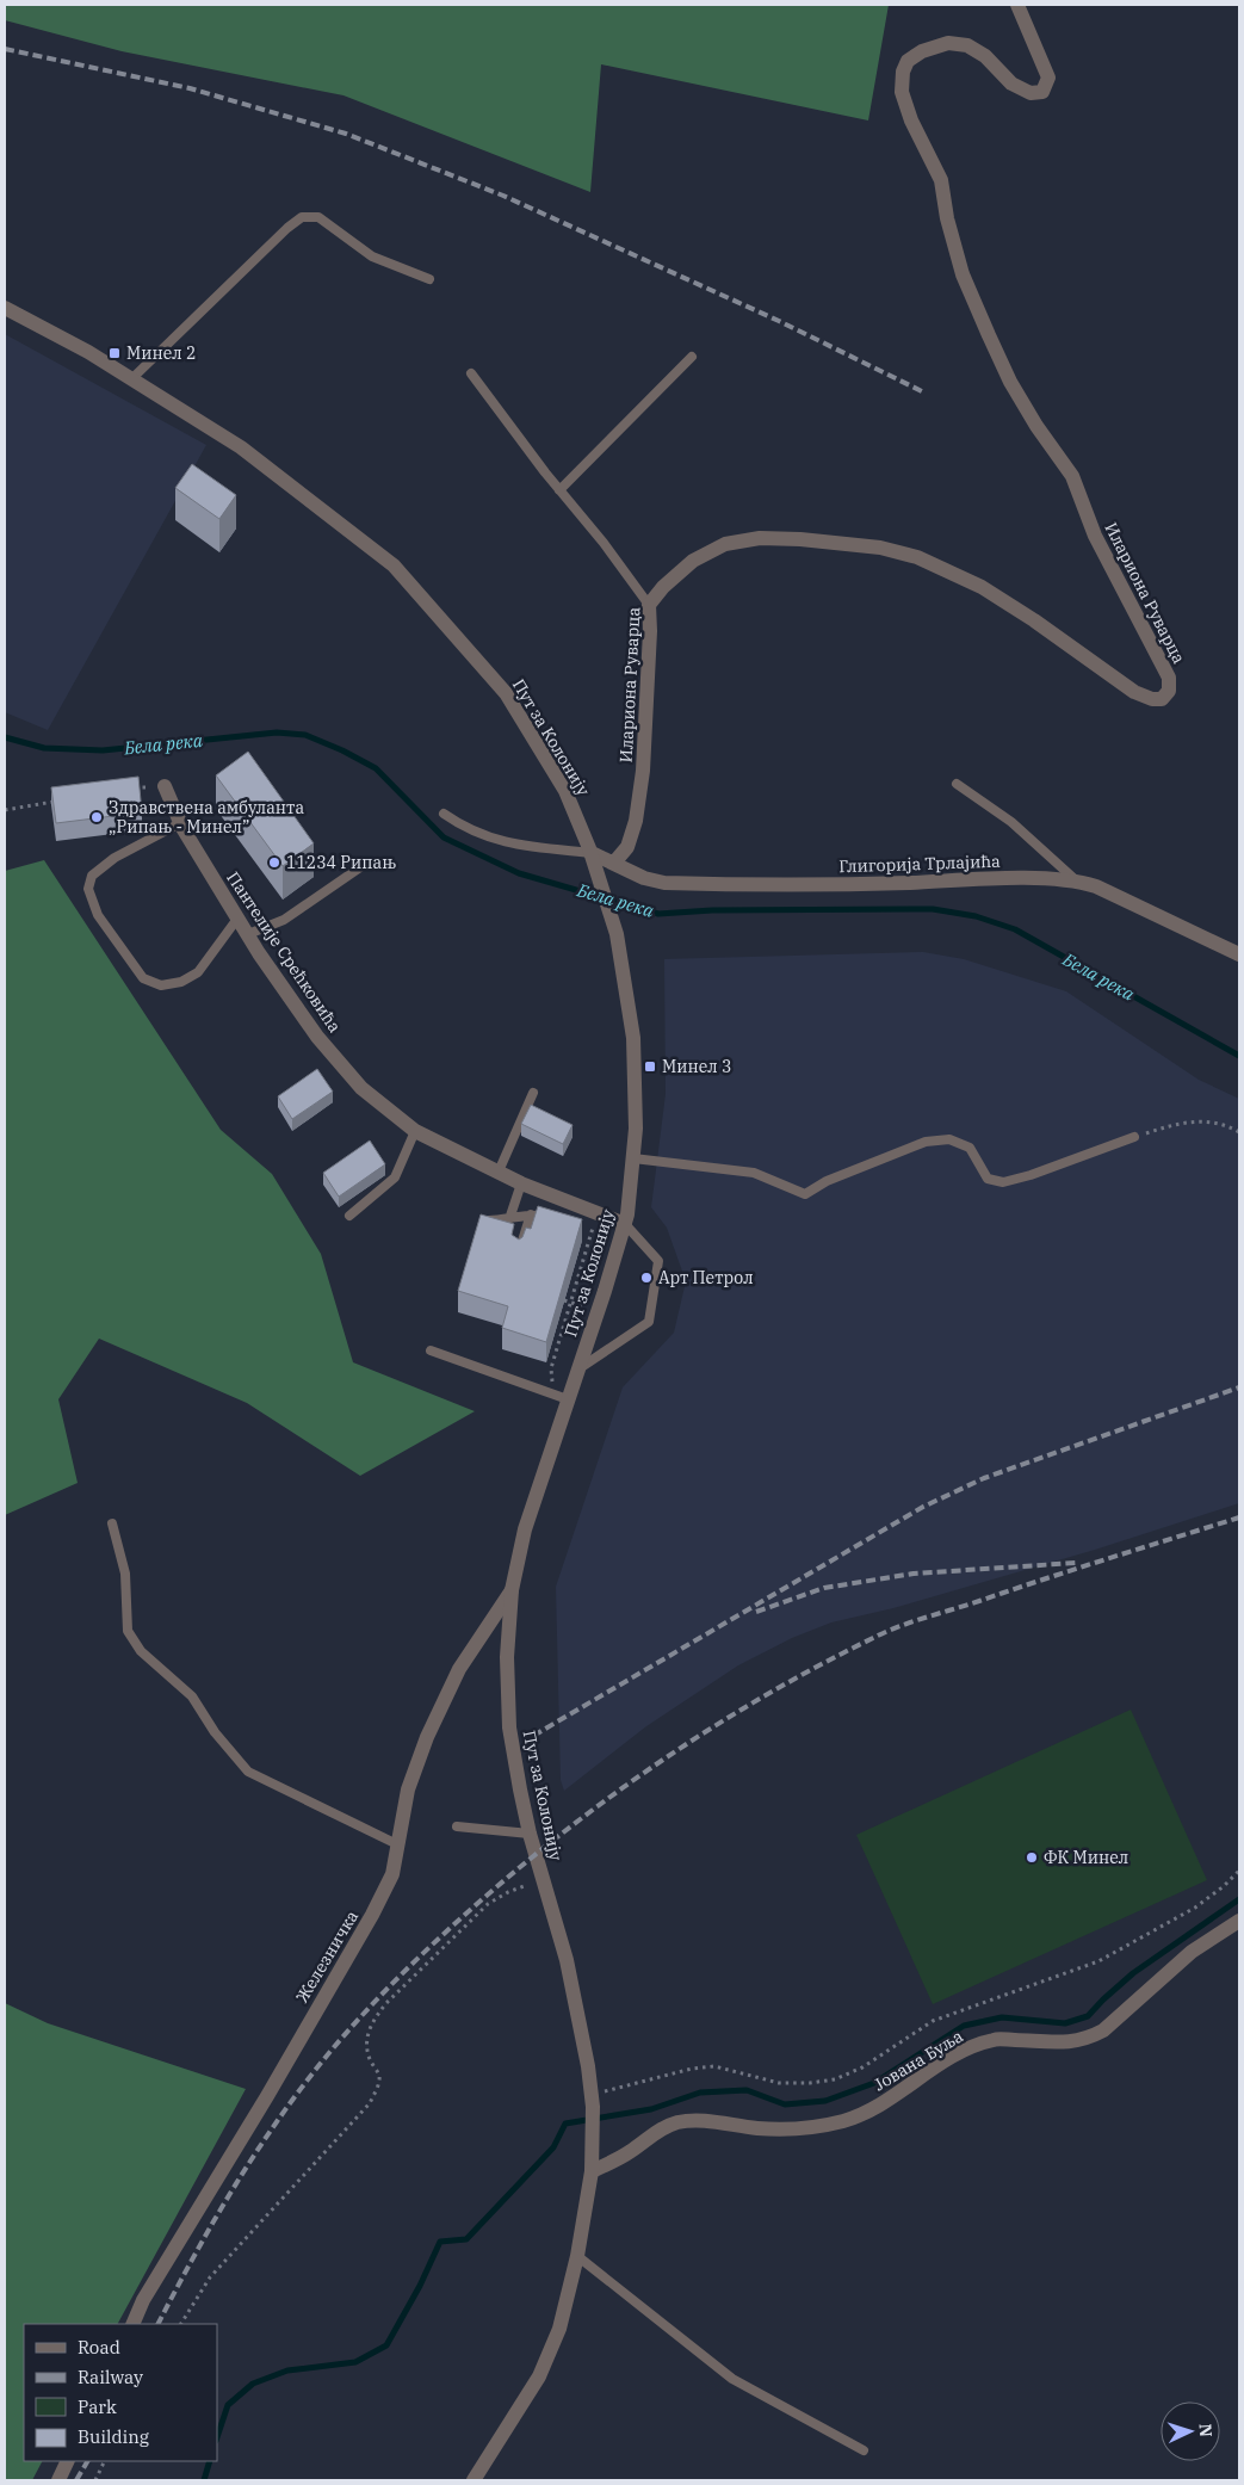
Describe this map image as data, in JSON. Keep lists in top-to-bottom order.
{
  "streets": {
    "street": [
      "Илариона Руварца",
      "Пут за Колонију",
      "Глигорија Трлајића",
      "Пантелије Срећковића",
      "Железничка",
      "Јована Буља"
    ]
  },
  "crossings": [
    ["Илариона Руварца", "Глигорија Трлајића"],
    ["Пут за Колонију", "Глигорија Трлајића"],
    ["Пут за Колонију", "Пантелије Срећковића"],
    ["Пут за Колонију", "Железничка"],
    ["Пут за Колонију", "Јована Буља"]
  ],
  "water": ["Бела река"],
  "places": {
    "transit": ["Минел 2", "Минел 3"],
    "other": [
      "Здравствена амбуланта „Рипањ - Минел”",
      "11234 Рипањ",
      "Арт Петрол",
      "ФК Минел"
    ]
  },
  "legend": [
    "Road",
    "Railway",
    "Park",
    "Building"
  ],
  "north": "right"
}
